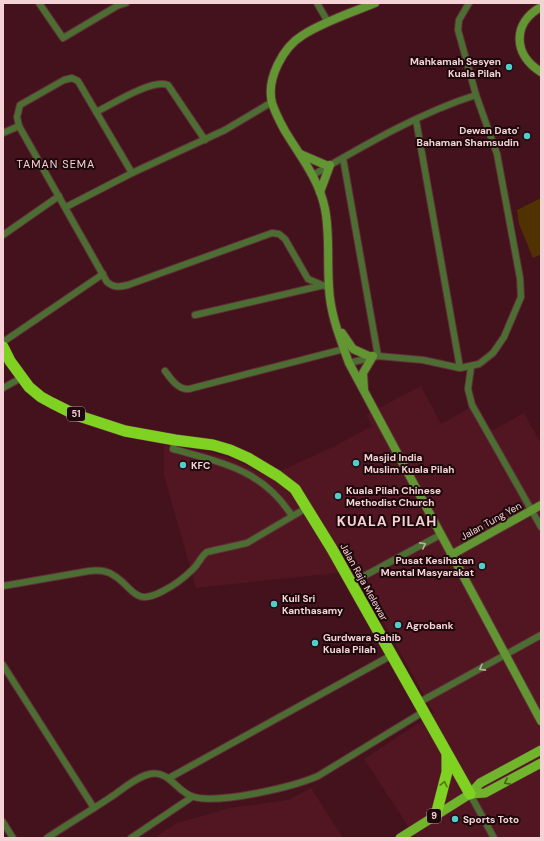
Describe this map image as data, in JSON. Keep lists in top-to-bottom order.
{
  "streets": {
    "highway": ["51", "Jalan Raja Melewar"],
    "main road": ["9"],
    "street": ["Jalan Tung Yen"]
  },
  "crossings": [
    ["Jalan Raja Melewar", "9"]
  ],
  "districts": ["TAMAN SEMA", "KUALA PILAH"],
  "places": [
    "Mahkamah Sesyen Kuala Pilah",
    "Dewan Dato' Bahaman Shamsudin",
    "Masjid India Muslim Kuala Pilah",
    "KFC",
    "Kuala Pilah Chinese Methodist Church",
    "Pusat Kesihatan Mental Masyarakat",
    "Kuil Sri Kanthasamy",
    "Agrobank",
    "Gurdwara Sahib Kuala Pilah",
    "Sports Toto"
  ]
}
